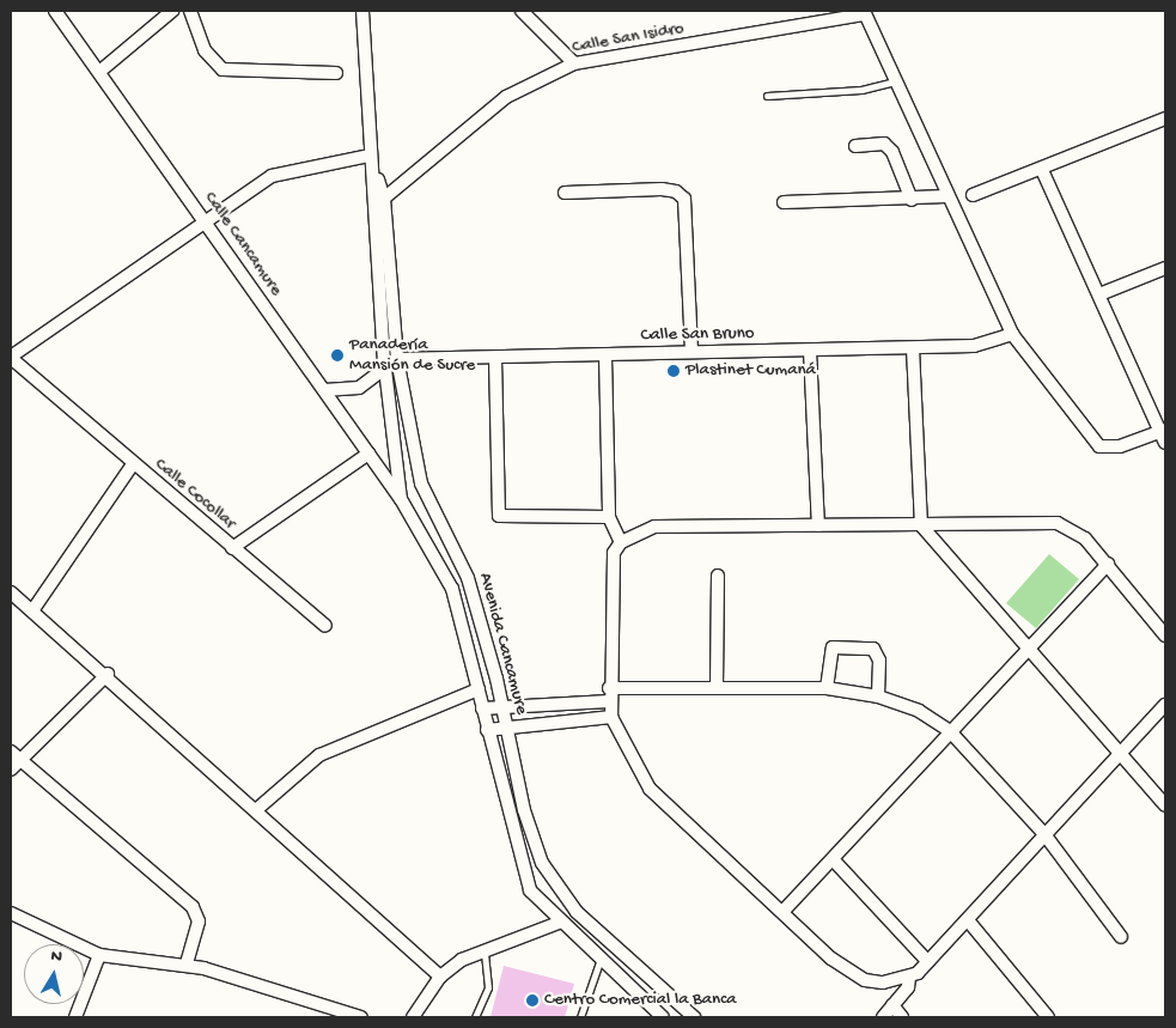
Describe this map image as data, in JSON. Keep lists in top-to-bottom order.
{
  "streets": {
    "street": [
      "Calle San Isidro",
      "Calle Cancamure",
      "Calle San Bruno",
      "Calle Cocollar",
      "Avenida Cancamure"
    ]
  },
  "crossings": [
    ["Calle San Isidro", "Avenida Cancamure"],
    ["Calle Cancamure", "Calle Cocollar"],
    ["Calle Cancamure", "Avenida Cancamure"],
    ["Calle San Bruno", "Avenida Cancamure"]
  ],
  "places": ["Panadería Mansión de Sucre", "Plastinet Cumaná", "Centro Comercial la Banca"],
  "north": "top"
}
